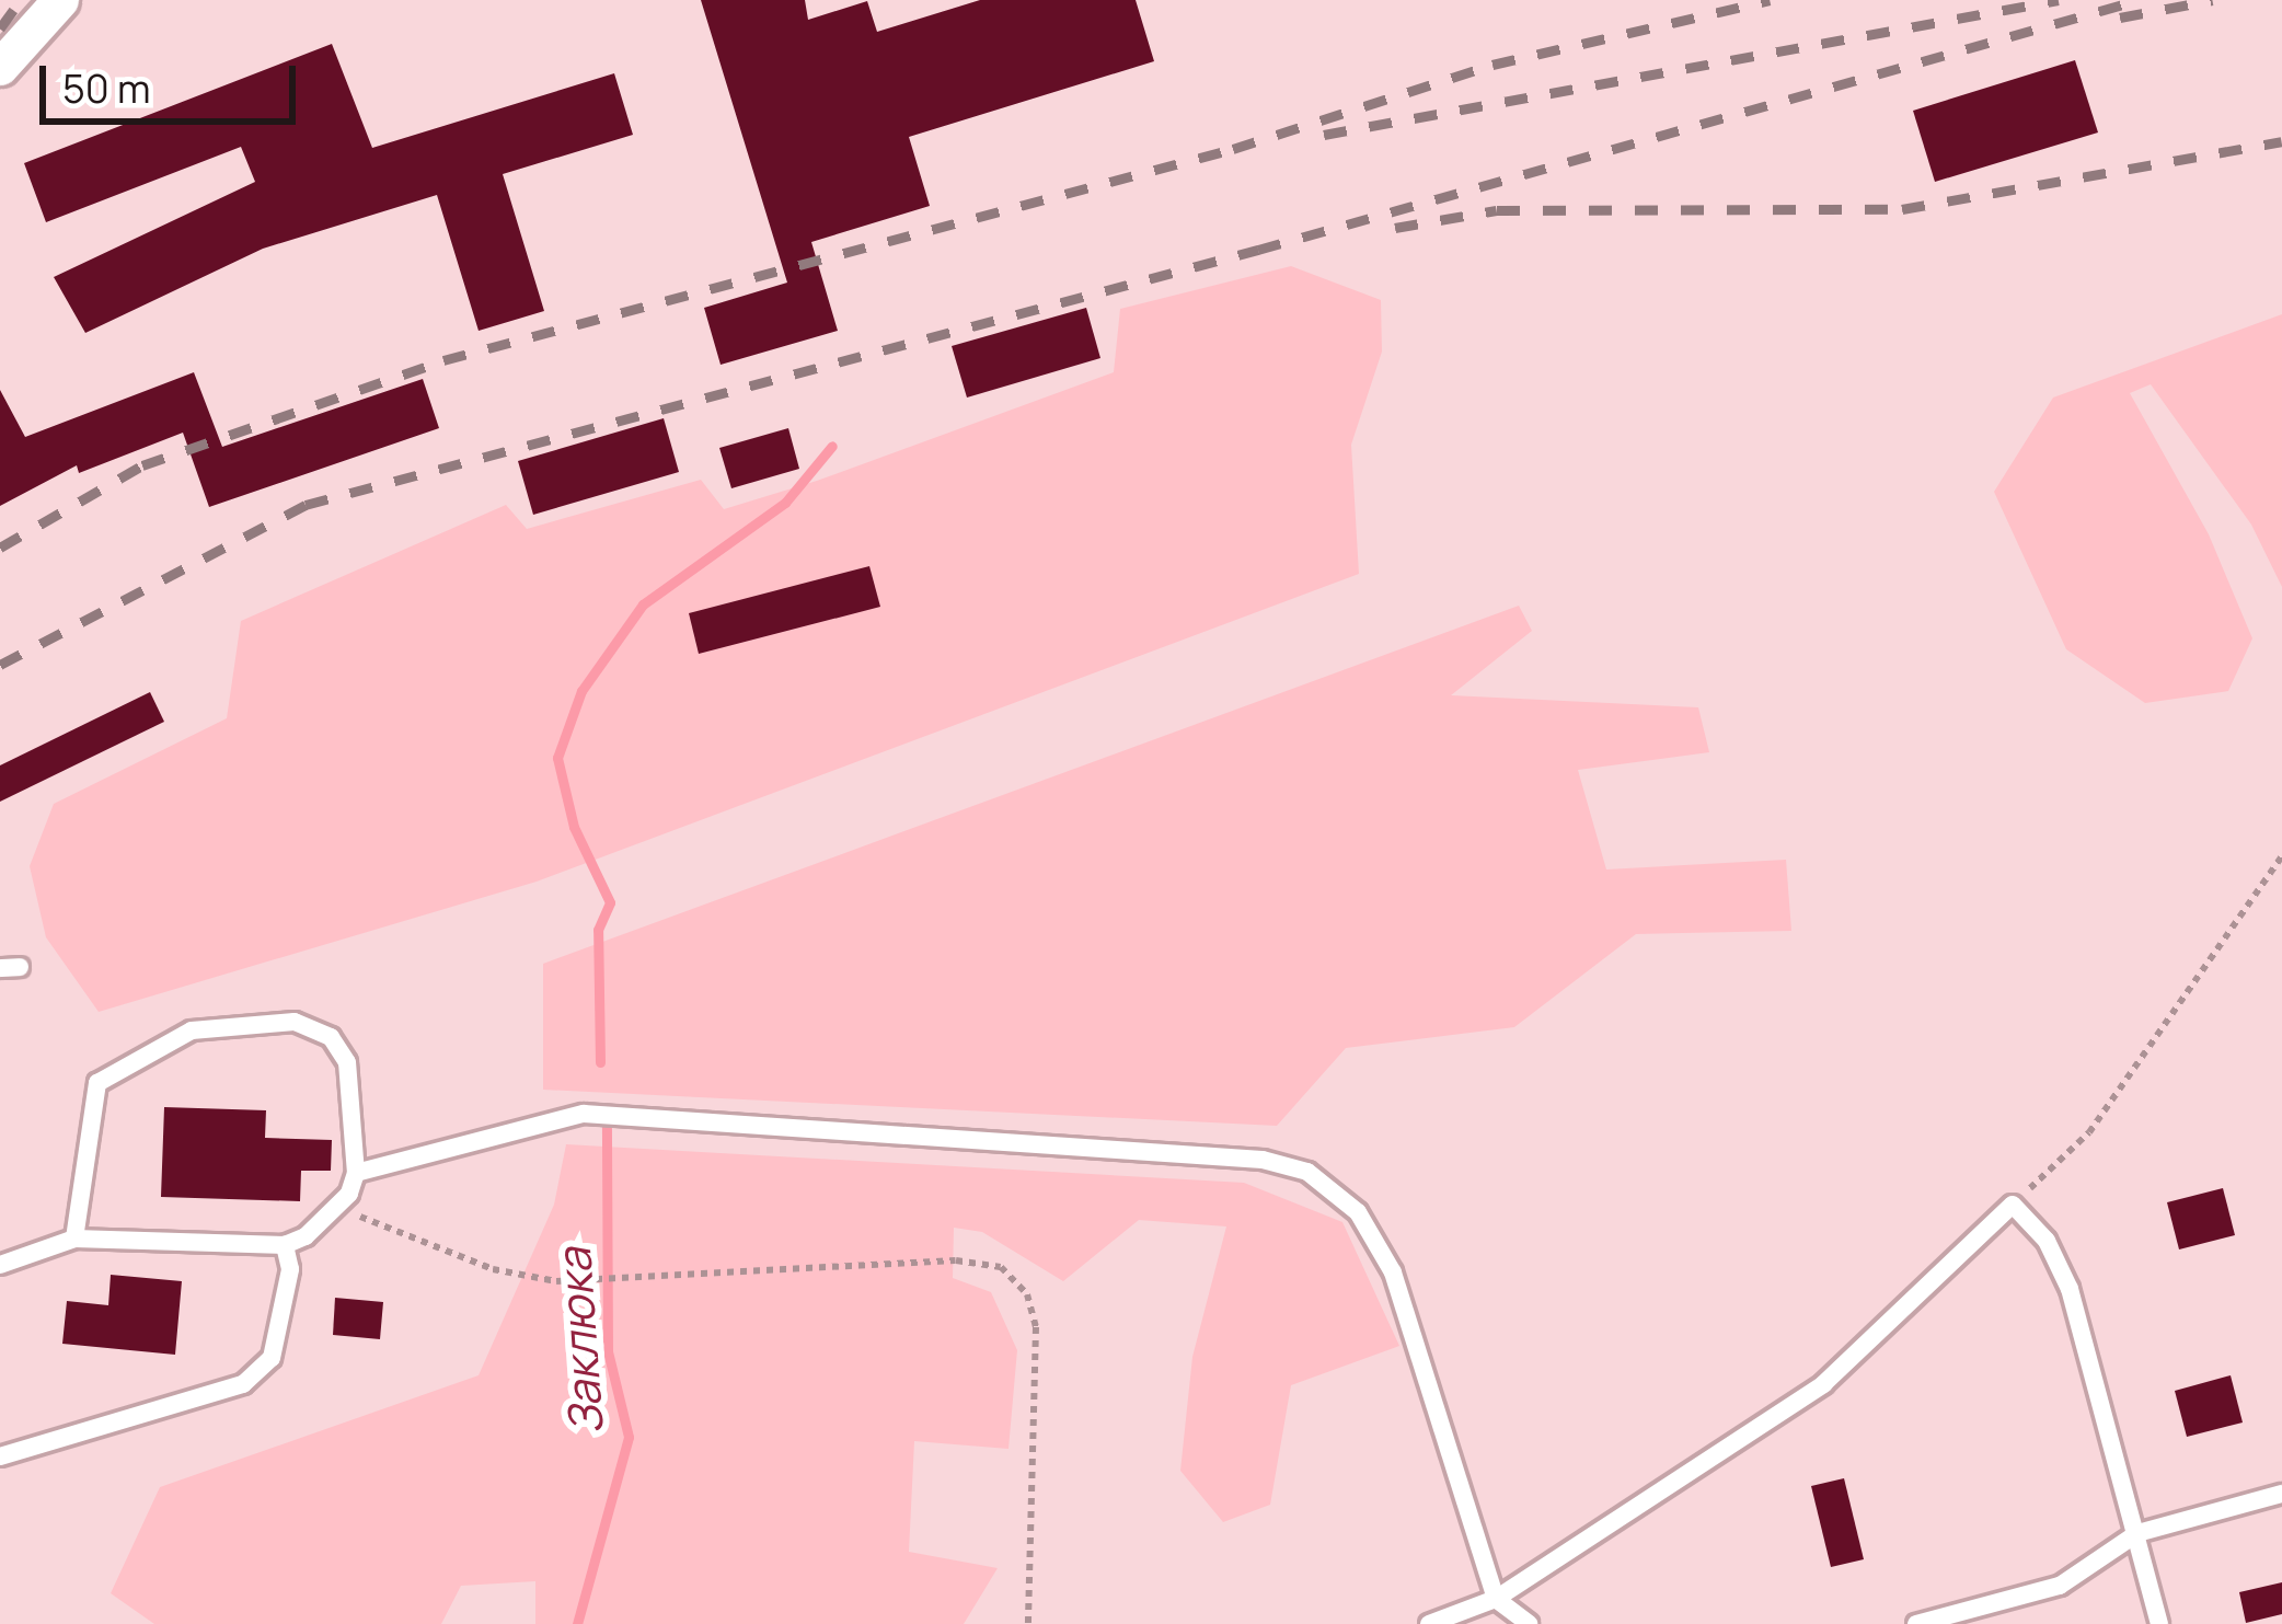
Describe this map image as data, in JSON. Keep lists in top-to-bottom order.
{
  "water": ["Заклюка"],
  "scale_bar": "50 m"
}
